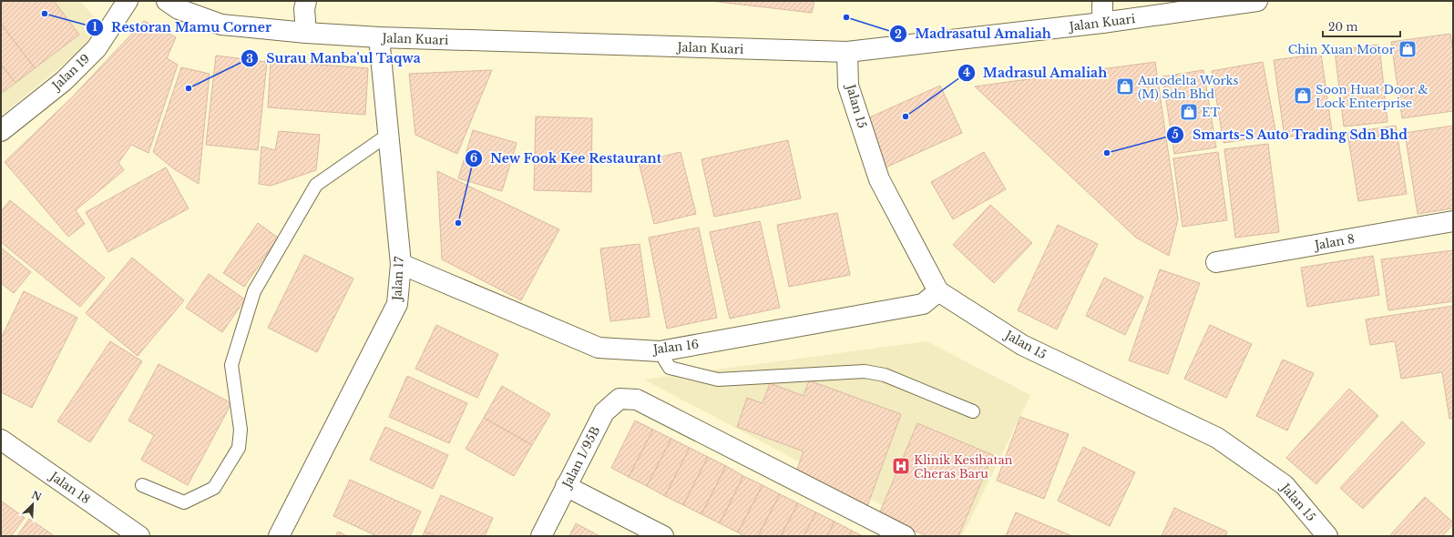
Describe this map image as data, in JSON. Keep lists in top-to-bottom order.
{
  "streets": {
    "street": [
      "Jalan Kuari",
      "Jalan 19",
      "Jalan 15",
      "Jalan 8",
      "Jalan 17",
      "Jalan 16",
      "Jalan 1/95B",
      "Jalan 18"
    ]
  },
  "crossings": [
    ["Jalan Kuari", "Jalan 15"],
    ["Jalan Kuari", "Jalan 17"],
    ["Jalan 15", "Jalan 16"],
    ["Jalan 17", "Jalan 16"]
  ],
  "places": {
    "other": [
      "Restoran Mamu Corner",
      "Madrasatul Amaliah",
      "Surau Manba'ul Taqwa",
      "Madrasul Amaliah",
      "Smarts-S Auto Trading Sdn Bhd",
      "New Fook Kee Restaurant"
    ],
    "shop": [
      "Chin Xuan Motor",
      "Autodelta Works (M) Sdn Bhd",
      "Soon Huat Door & Lock Enterprise",
      "ET"
    ],
    "hospital": ["Klinik Kesihatan Cheras Baru"]
  },
  "scale_bar": "20 m",
  "north": "top right"
}
